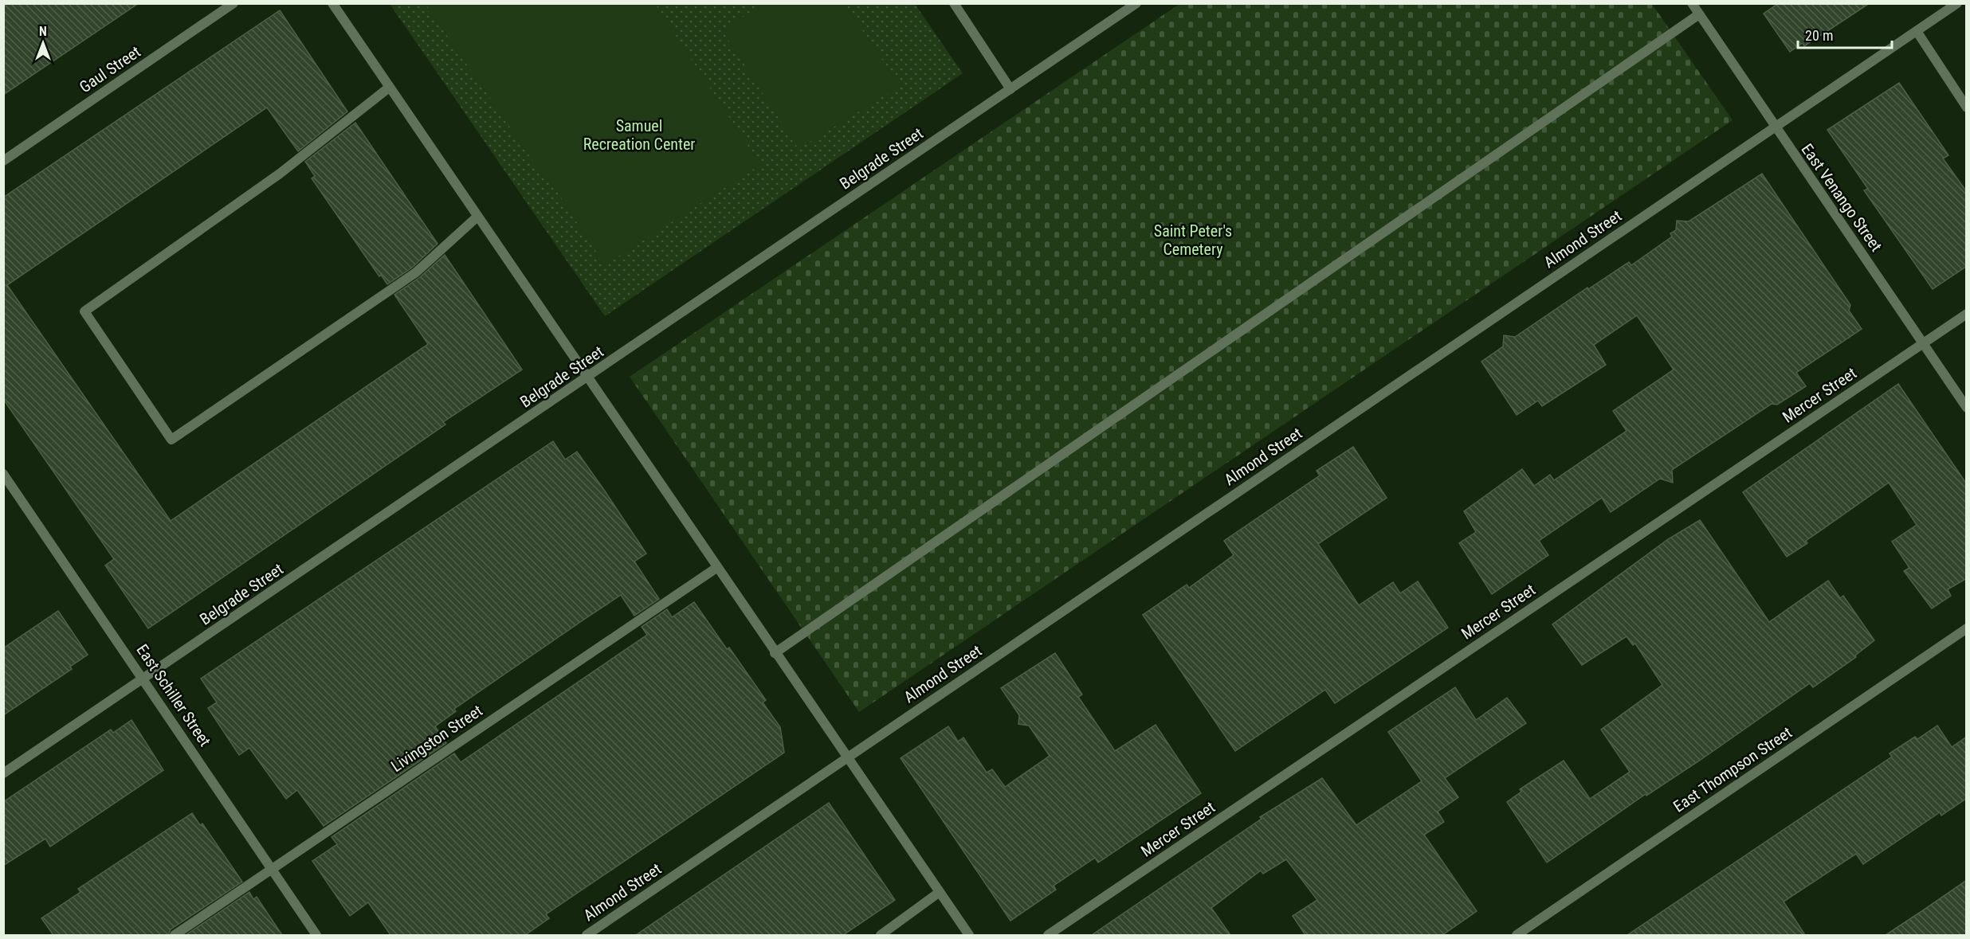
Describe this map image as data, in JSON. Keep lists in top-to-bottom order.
{
  "streets": {
    "street": [
      "Gaul Street",
      "Belgrade Street",
      "East Venango Street",
      "Almond Street",
      "Mercer Street",
      "East Schiller Street",
      "Livingston Street",
      "East Thompson Street"
    ]
  },
  "crossings": [
    ["Belgrade Street", "East Schiller Street"],
    ["East Venango Street", "Almond Street"],
    ["East Venango Street", "Mercer Street"],
    ["East Schiller Street", "Livingston Street"]
  ],
  "parks": ["Samuel Recreation Center", "Saint Peter's Cemetery"],
  "scale_bar": "20 m",
  "north": "top"
}
